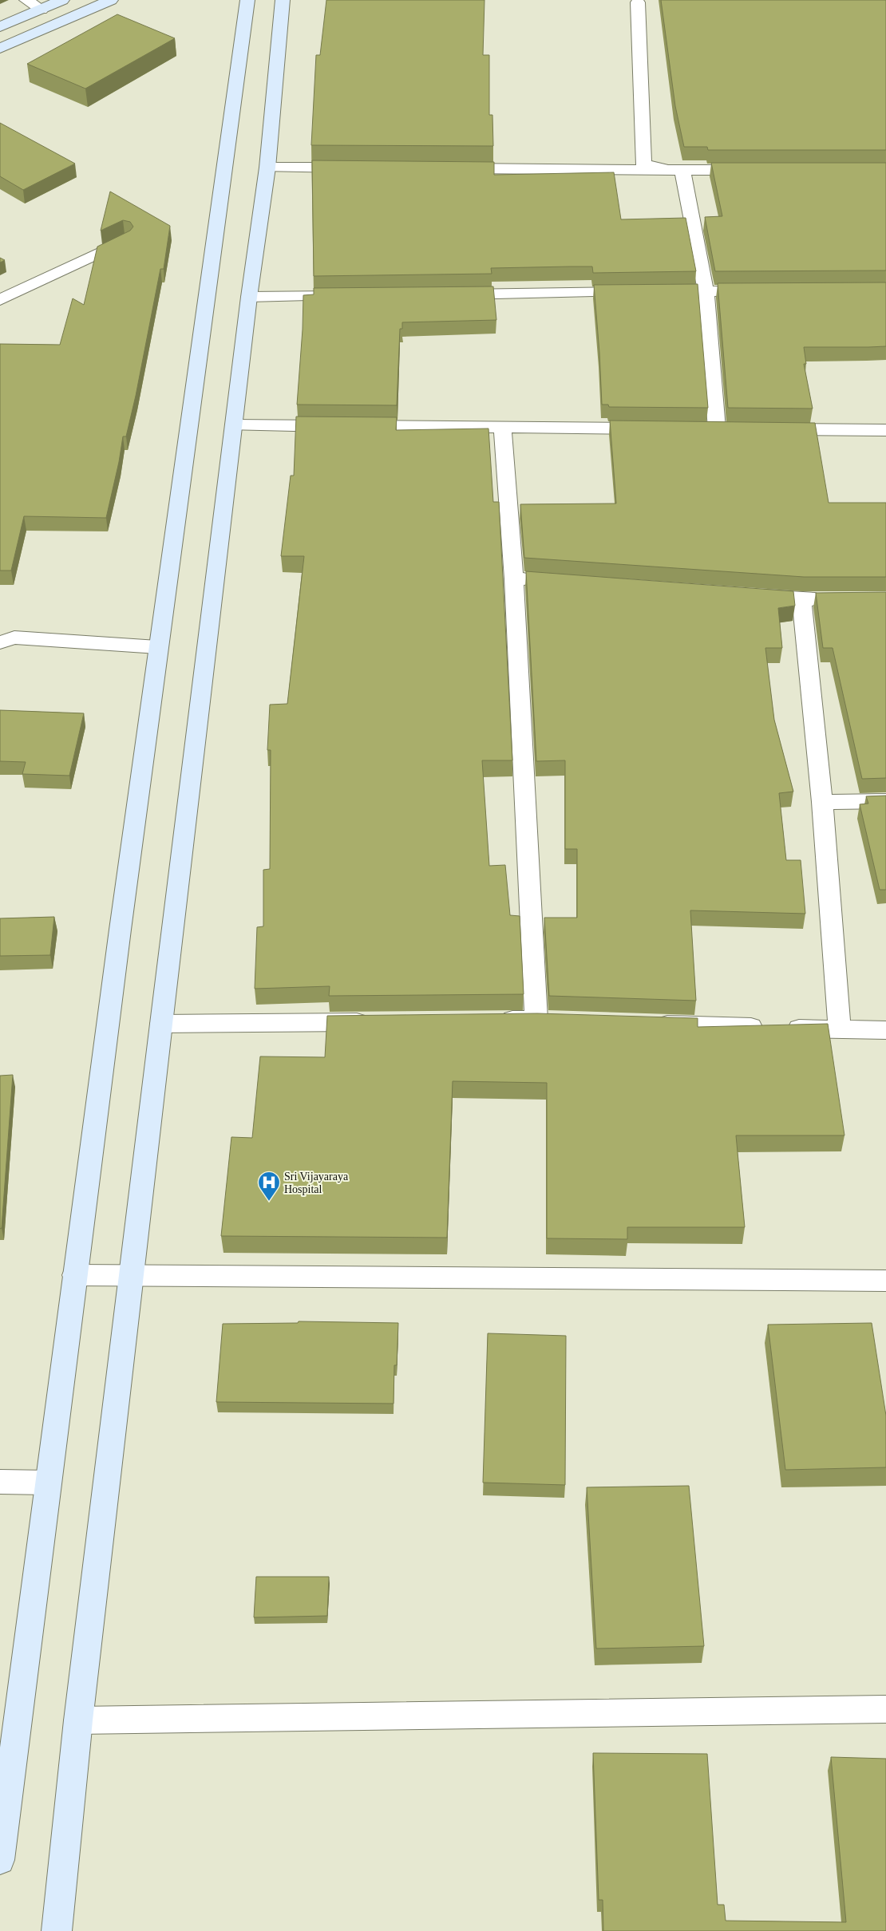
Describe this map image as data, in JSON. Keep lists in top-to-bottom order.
{
  "places": {
    "hospital": ["Sri Vijayaraya Hospital"]
  }
}
